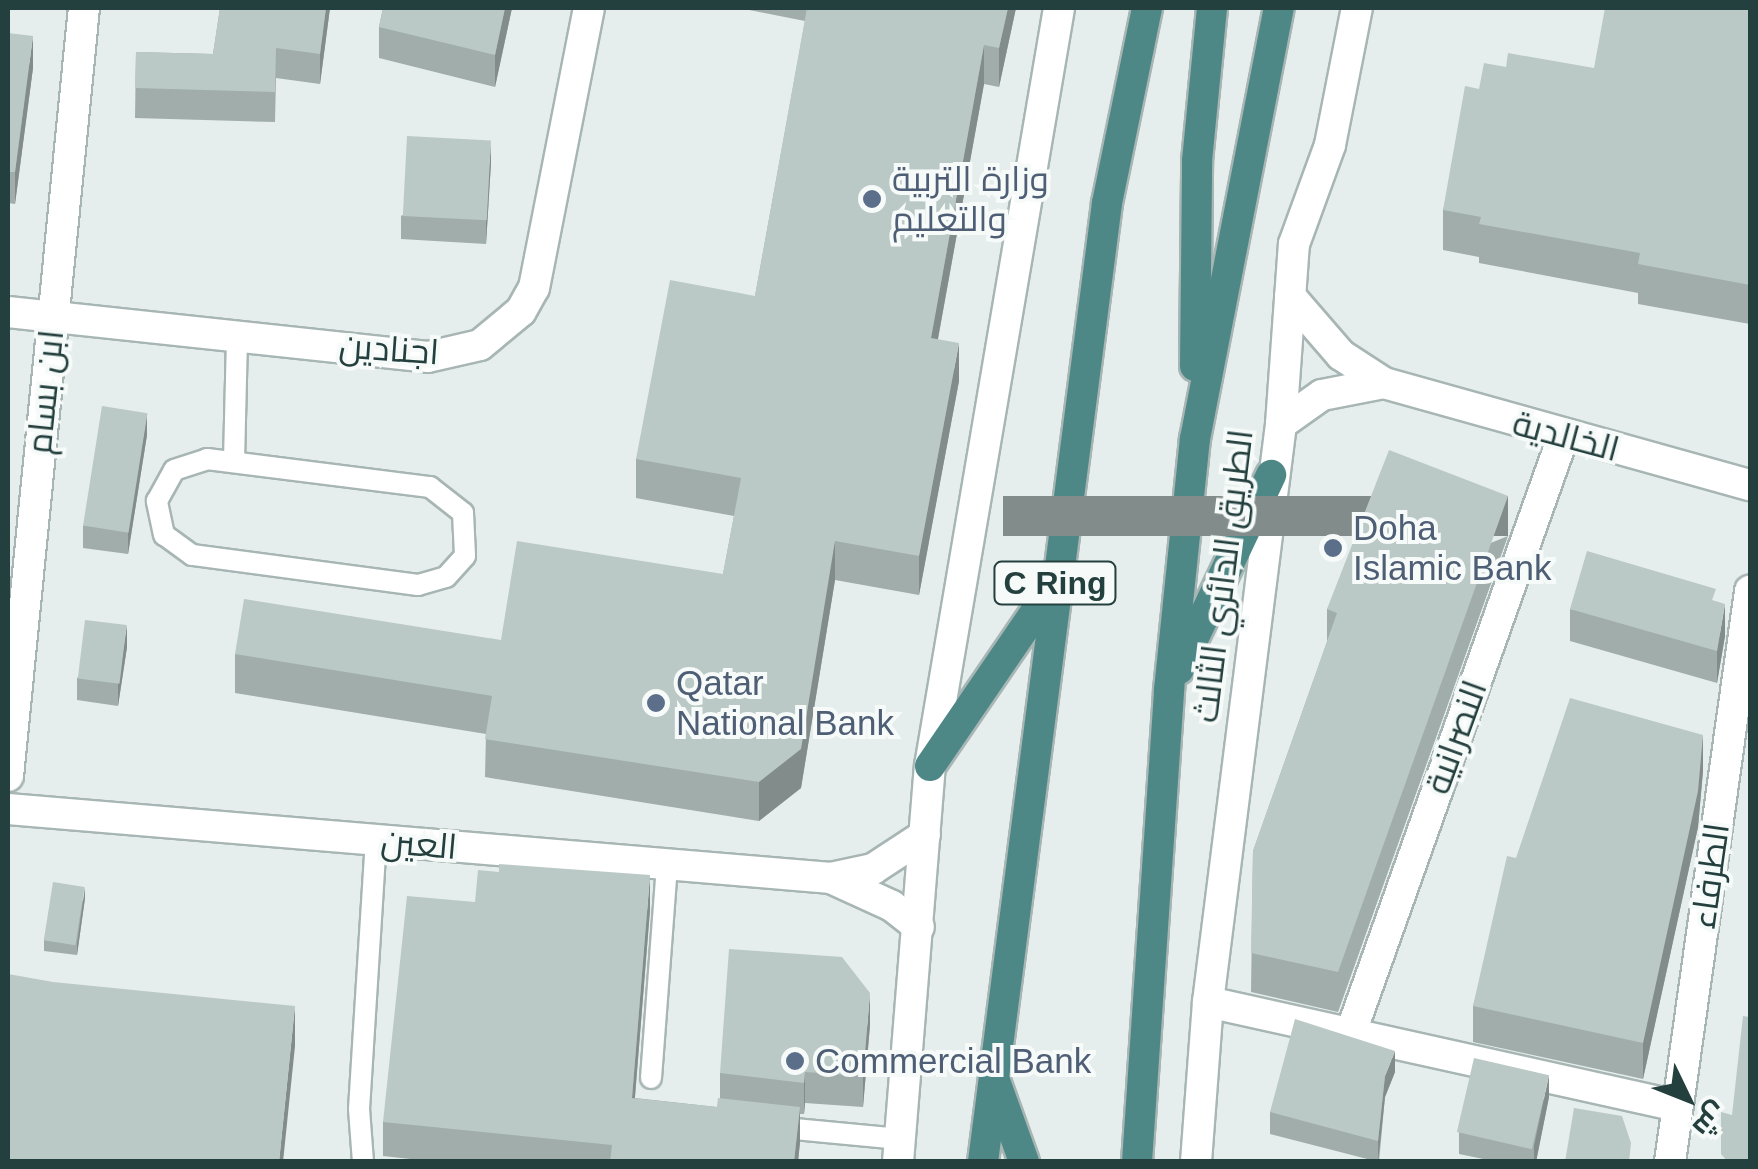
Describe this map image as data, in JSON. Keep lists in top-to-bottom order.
{
  "streets": {
    "highway": ["الطريق الدائري الثالث", "C Ring"],
    "street": [
      "اجنادين",
      "ابن بسام",
      "الخالدية",
      "النصرانية",
      "العين",
      "الطرفاء"
    ]
  },
  "crossings": [
    ["اجنادين", "ابن بسام"],
    ["الخالدية", "الطريق الدائري الثالث"],
    ["الخالدية", "النصرانية"]
  ],
  "places": [
    "وزارة التربية والتعليم",
    "Doha Islamic Bank",
    "Qatar National Bank",
    "Commercial Bank"
  ],
  "north": "bottom right"
}
